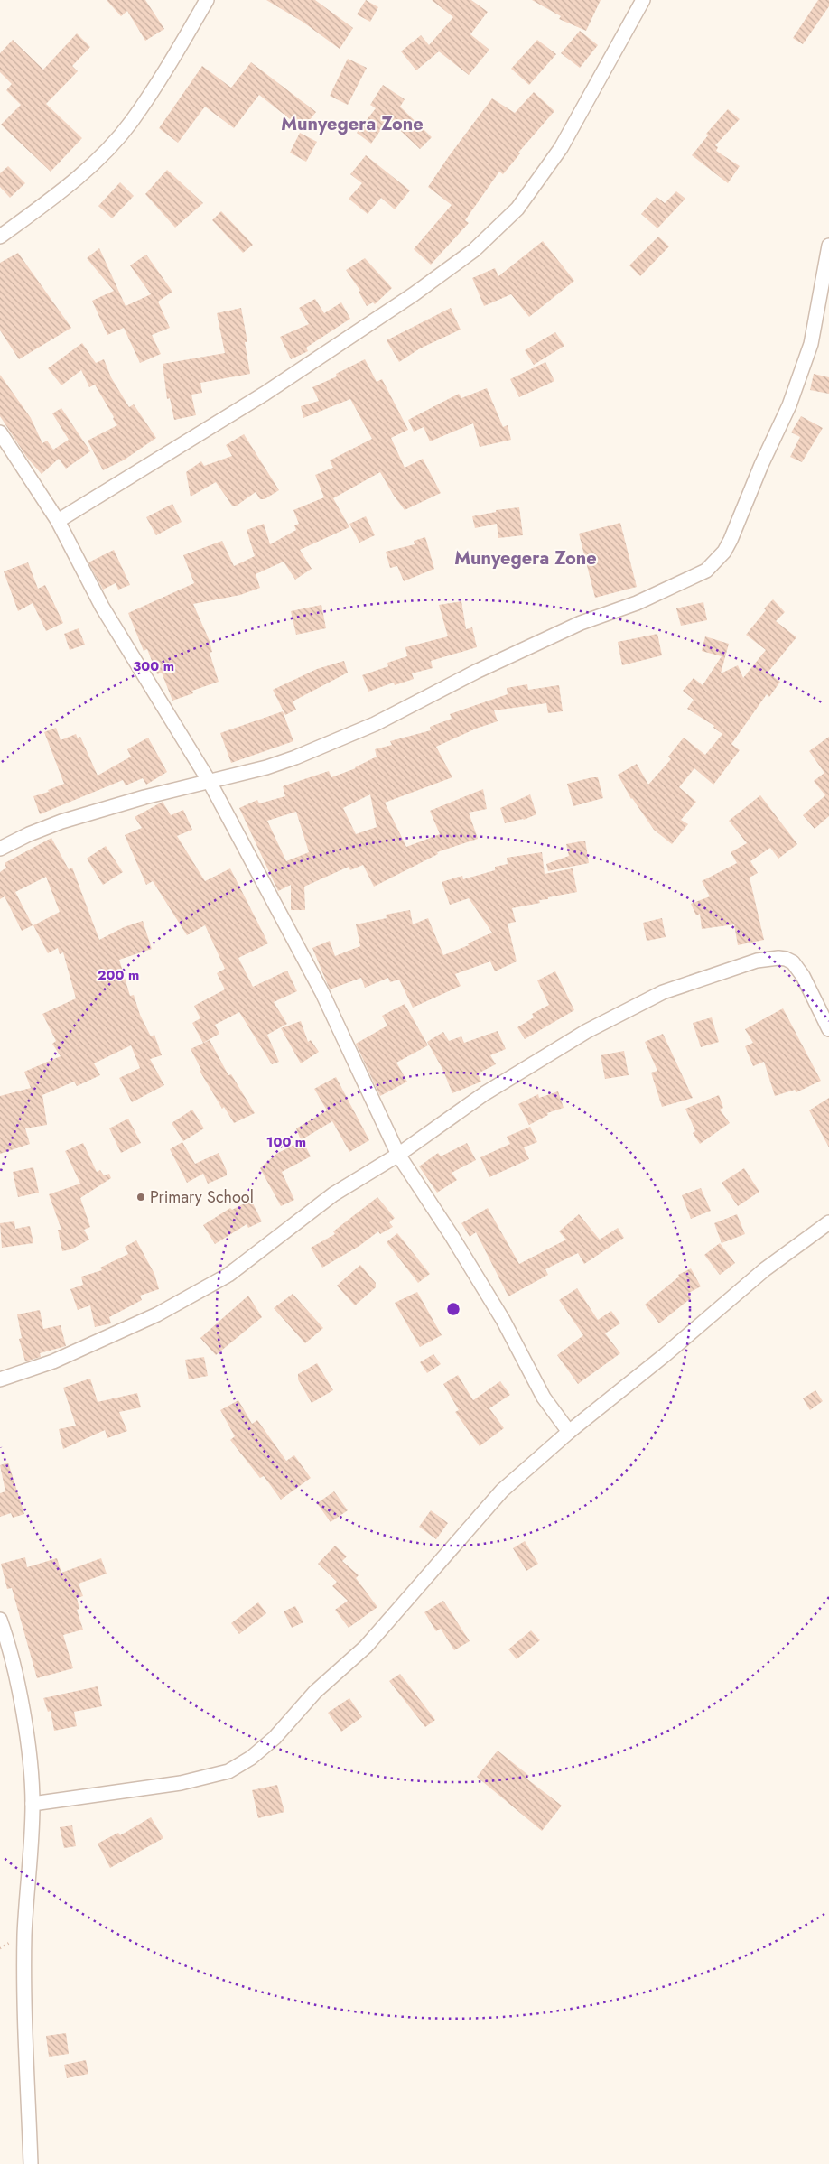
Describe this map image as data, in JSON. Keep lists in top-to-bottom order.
{
  "districts": ["Munyegera Zone", "Munyegera Zone"],
  "places": ["Primary School"],
  "rings": ["300 m", "200 m", "100 m"]
}
